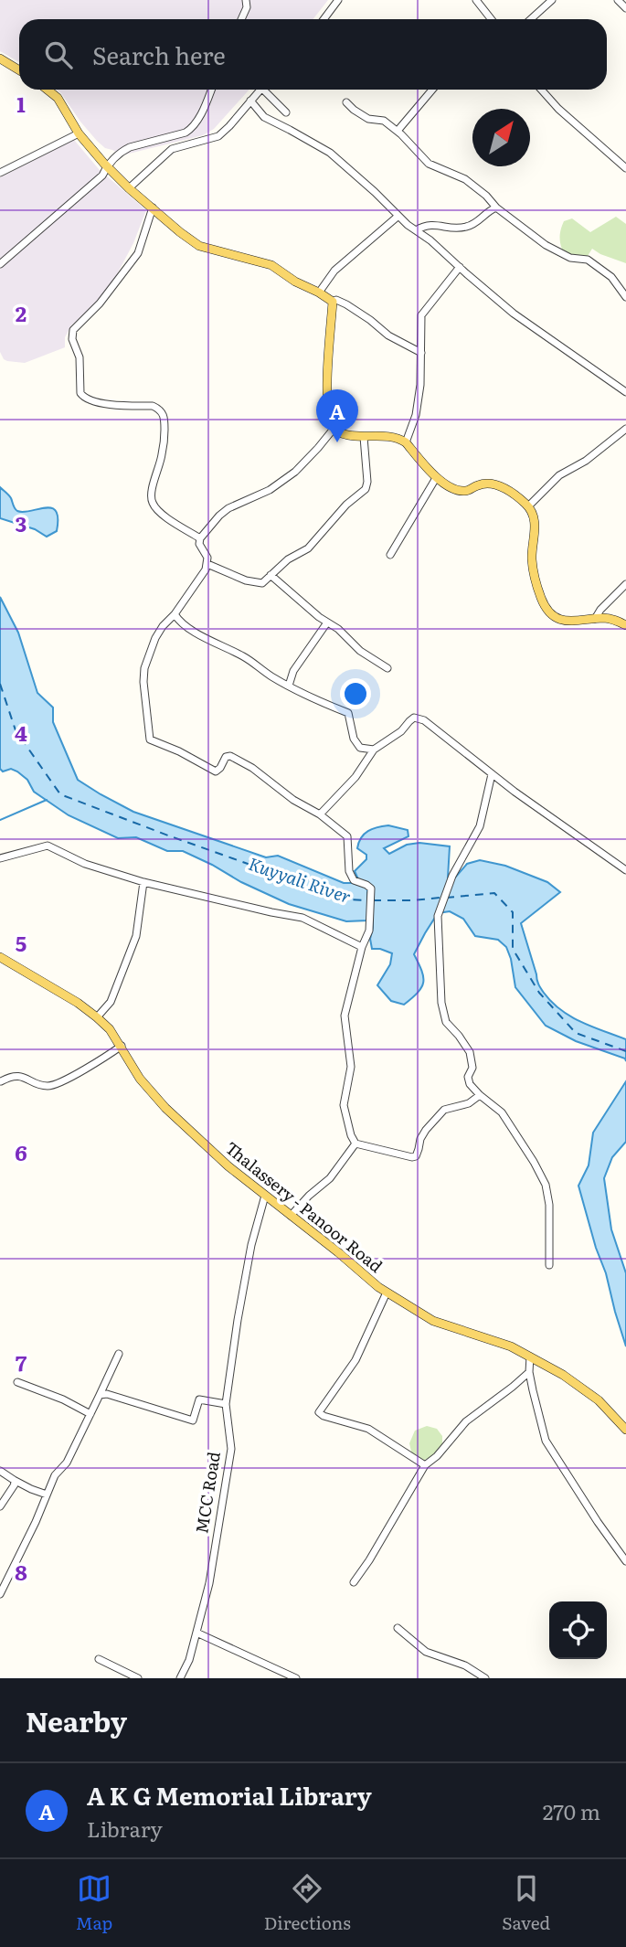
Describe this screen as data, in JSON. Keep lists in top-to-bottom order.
{
  "streets": {
    "main road": ["Thalassery - Panoor Road"],
    "street": ["MCC Road"]
  },
  "crossings": [
    ["Thalassery - Panoor Road", "MCC Road"]
  ],
  "water": ["Kuyyali River"],
  "north": "top right",
  "page": {
    "search": "Search here",
    "pins": "A",
    "heading": "Nearby",
    "list": [
      {
        "mark": "A",
        "name": "A K G Memorial Library",
        "note": "Library",
        "value": "270 m"
      }
    ],
    "nav": ["Map", "Directions", "Saved"]
  },
  "grid": {
    "rows": [
      "1",
      "2",
      "3",
      "4",
      "5",
      "6",
      "7",
      "8"
    ]
  }
}
